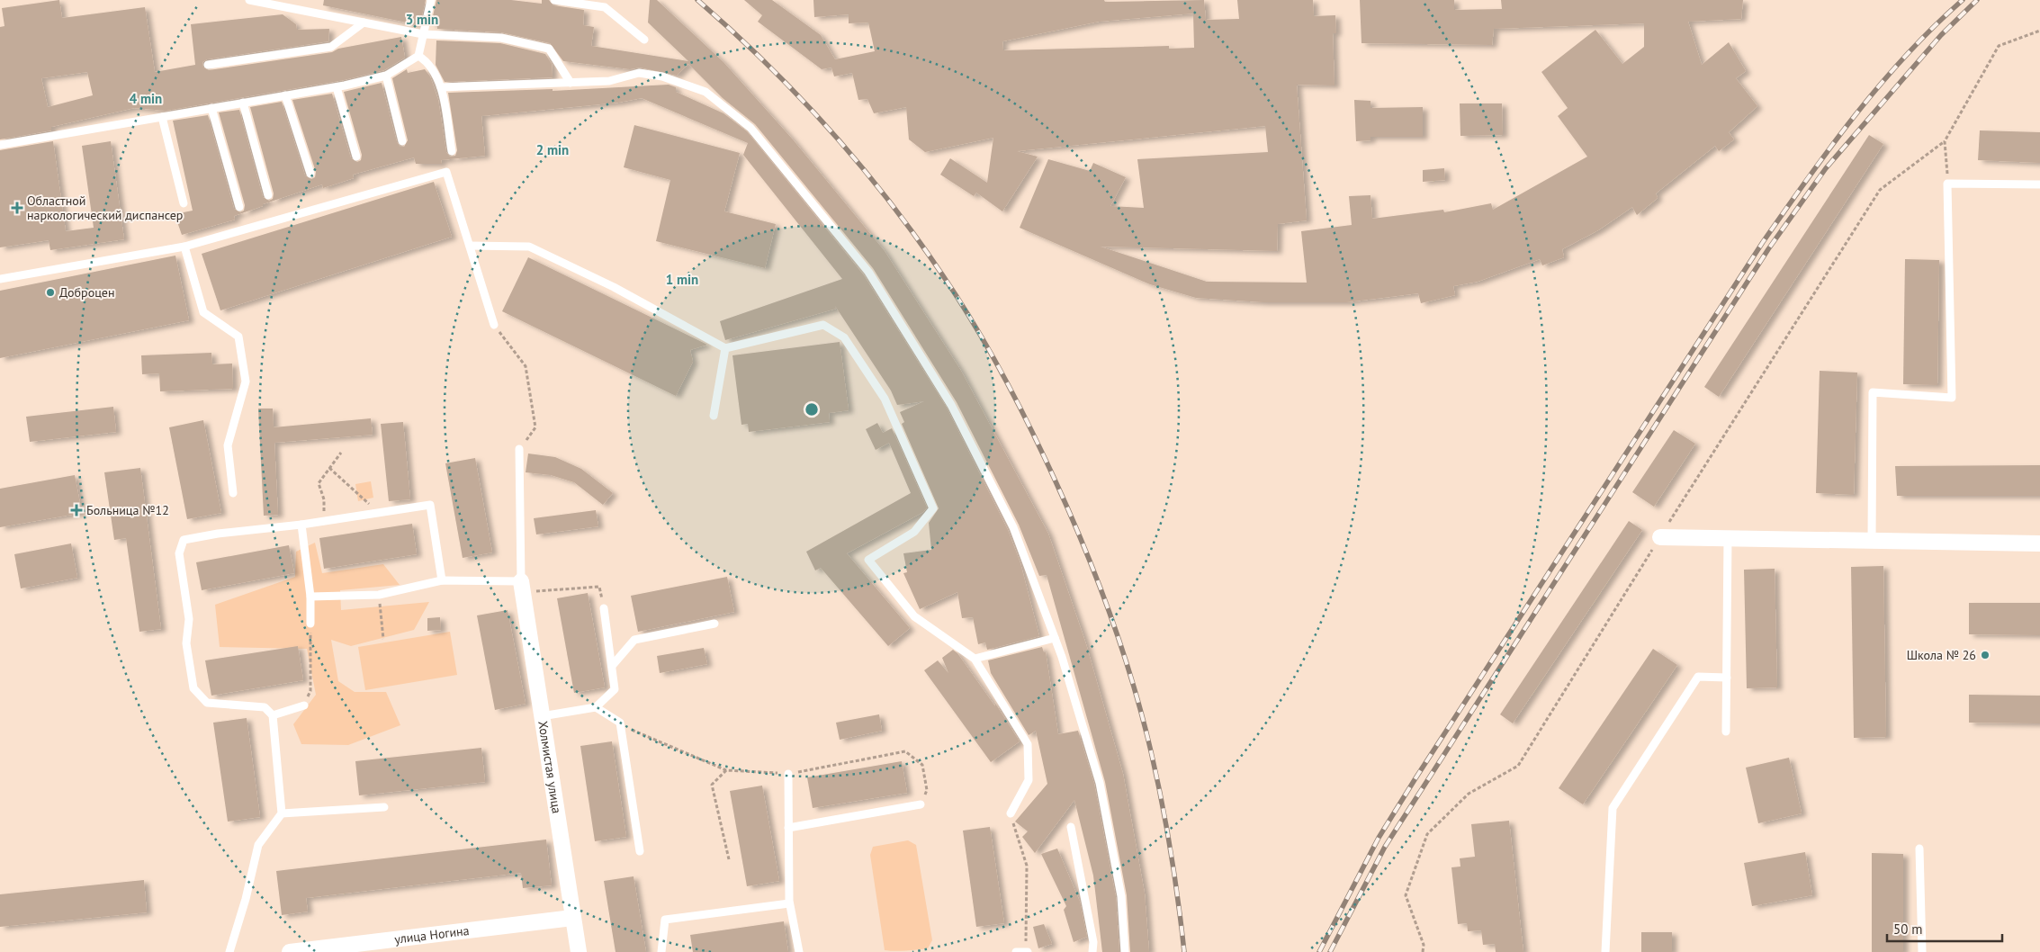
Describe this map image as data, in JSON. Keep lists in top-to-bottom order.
{
  "streets": {
    "street": ["Холмистая улица", "улица Ногина"]
  },
  "crossings": [
    ["Холмистая улица", "улица Ногина"]
  ],
  "places": {
    "health": ["Областной наркологический диспансер", "Больница №12"],
    "other": ["Доброцен", "Школа № 26"]
  },
  "scale_bar": "50 m",
  "rings": [
    "3 min",
    "4 min",
    "2 min",
    "1 min"
  ]
}
